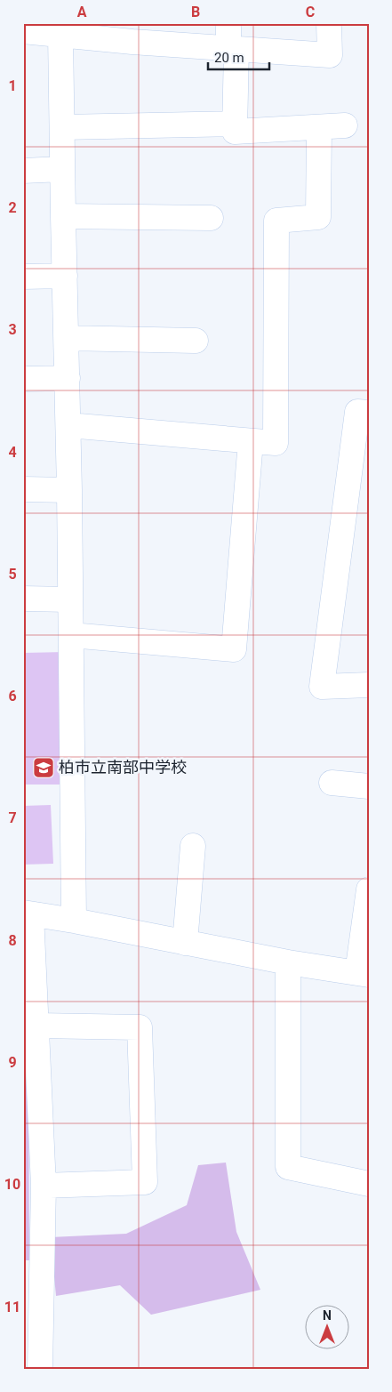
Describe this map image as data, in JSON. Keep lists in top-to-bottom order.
{
  "places": {
    "school or university": ["柏市立南部中学校"]
  },
  "scale_bar": "20 m",
  "north": "top",
  "grid": {
    "columns": ["A", "B", "C"],
    "rows": [
      "1",
      "2",
      "3",
      "4",
      "5",
      "6",
      "7",
      "8",
      "9",
      "10",
      "11"
    ]
  }
}
